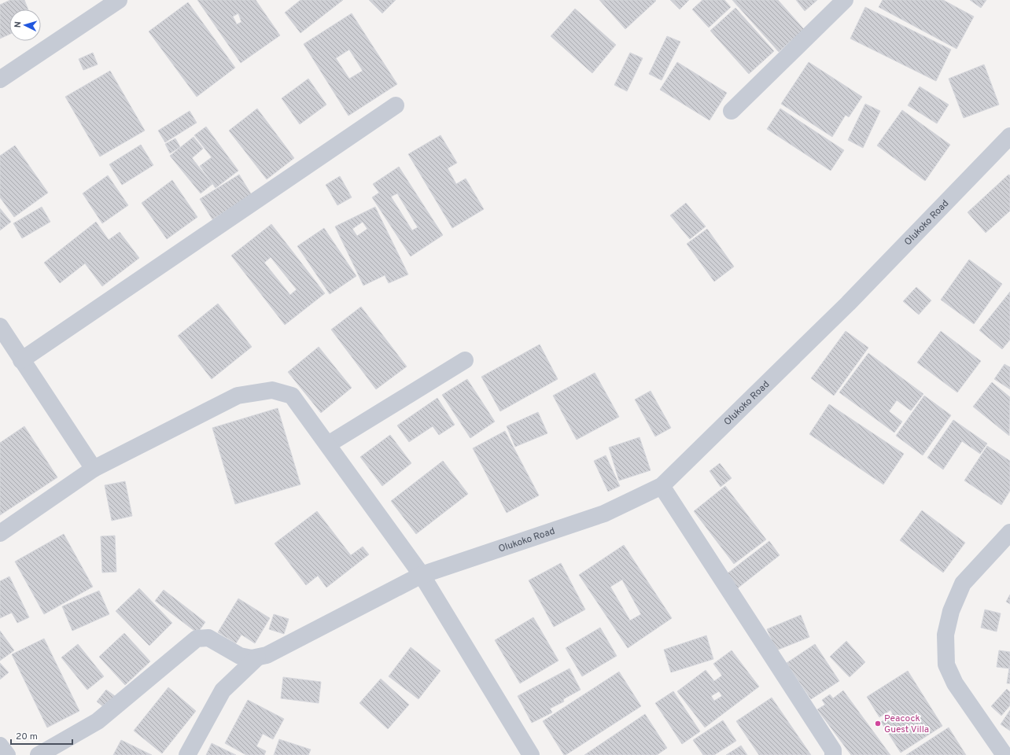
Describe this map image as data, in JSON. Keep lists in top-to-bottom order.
{
  "streets": {
    "street": ["Olukoko Road"]
  },
  "places": ["Peacock Guest Villa"],
  "scale_bar": "20 m",
  "north": "left"
}
